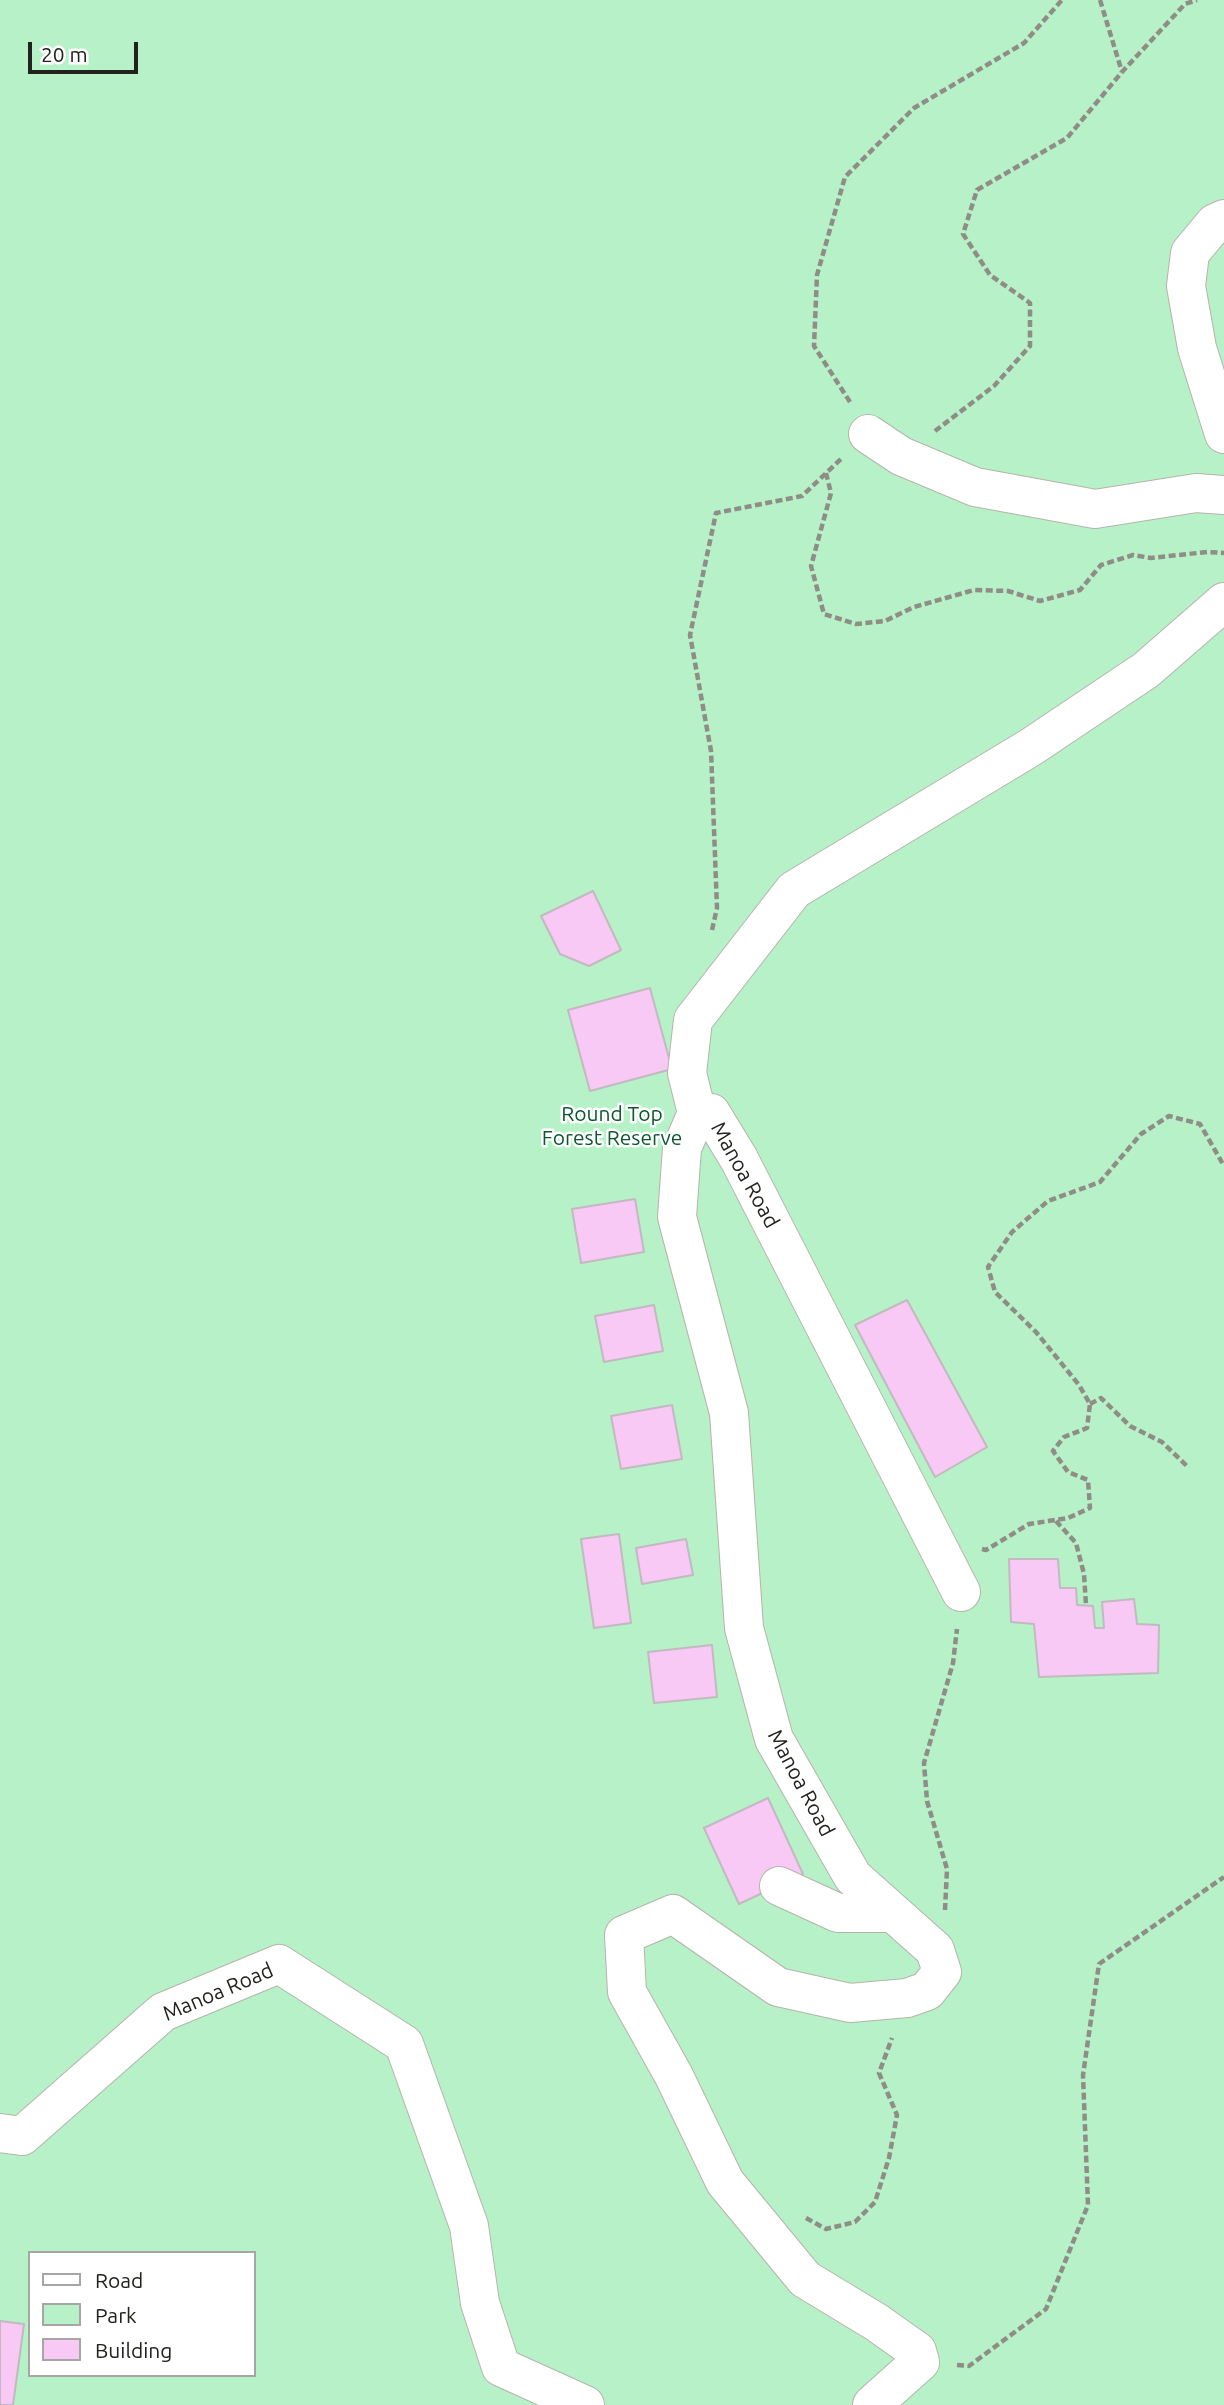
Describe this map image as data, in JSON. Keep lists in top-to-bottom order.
{
  "streets": {
    "lane": ["Manoa Road"]
  },
  "parks": ["Round Top Forest Reserve"],
  "legend": ["Road", "Park", "Building"],
  "scale_bar": "20 m"
}
